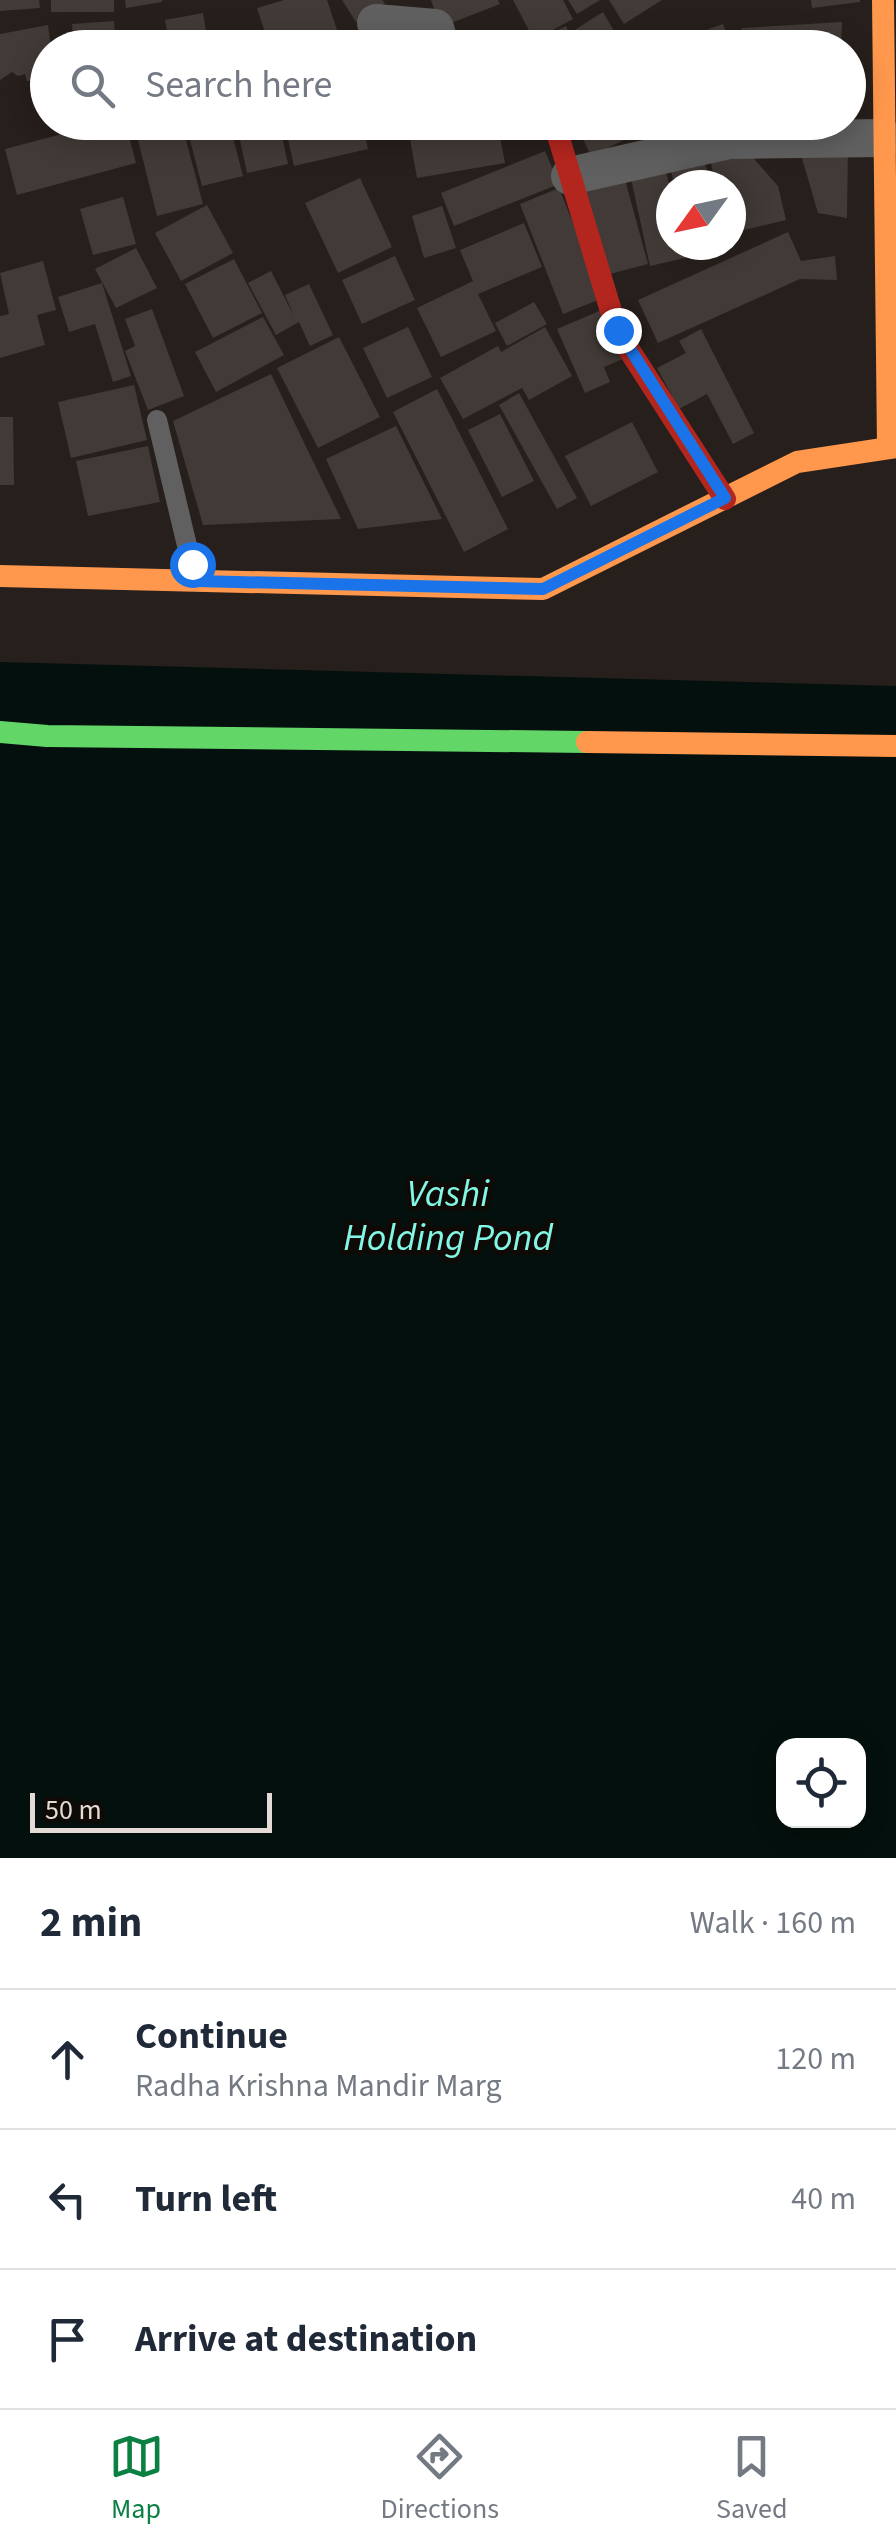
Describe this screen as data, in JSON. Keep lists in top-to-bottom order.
{
  "water": ["Vashi Holding Pond"],
  "scale_bar": "50 m",
  "north": "bottom left",
  "page": {
    "search": "Search here",
    "scale": "50 m",
    "heading": ["2 min", "Walk · 160 m"],
    "list": [
      ["Continue", "Radha Krishna Mandir Marg", "120 m"],
      ["Turn left", "40 m"],
      "Arrive at destination"
    ],
    "nav": ["Map", "Directions", "Saved"]
  }
}
